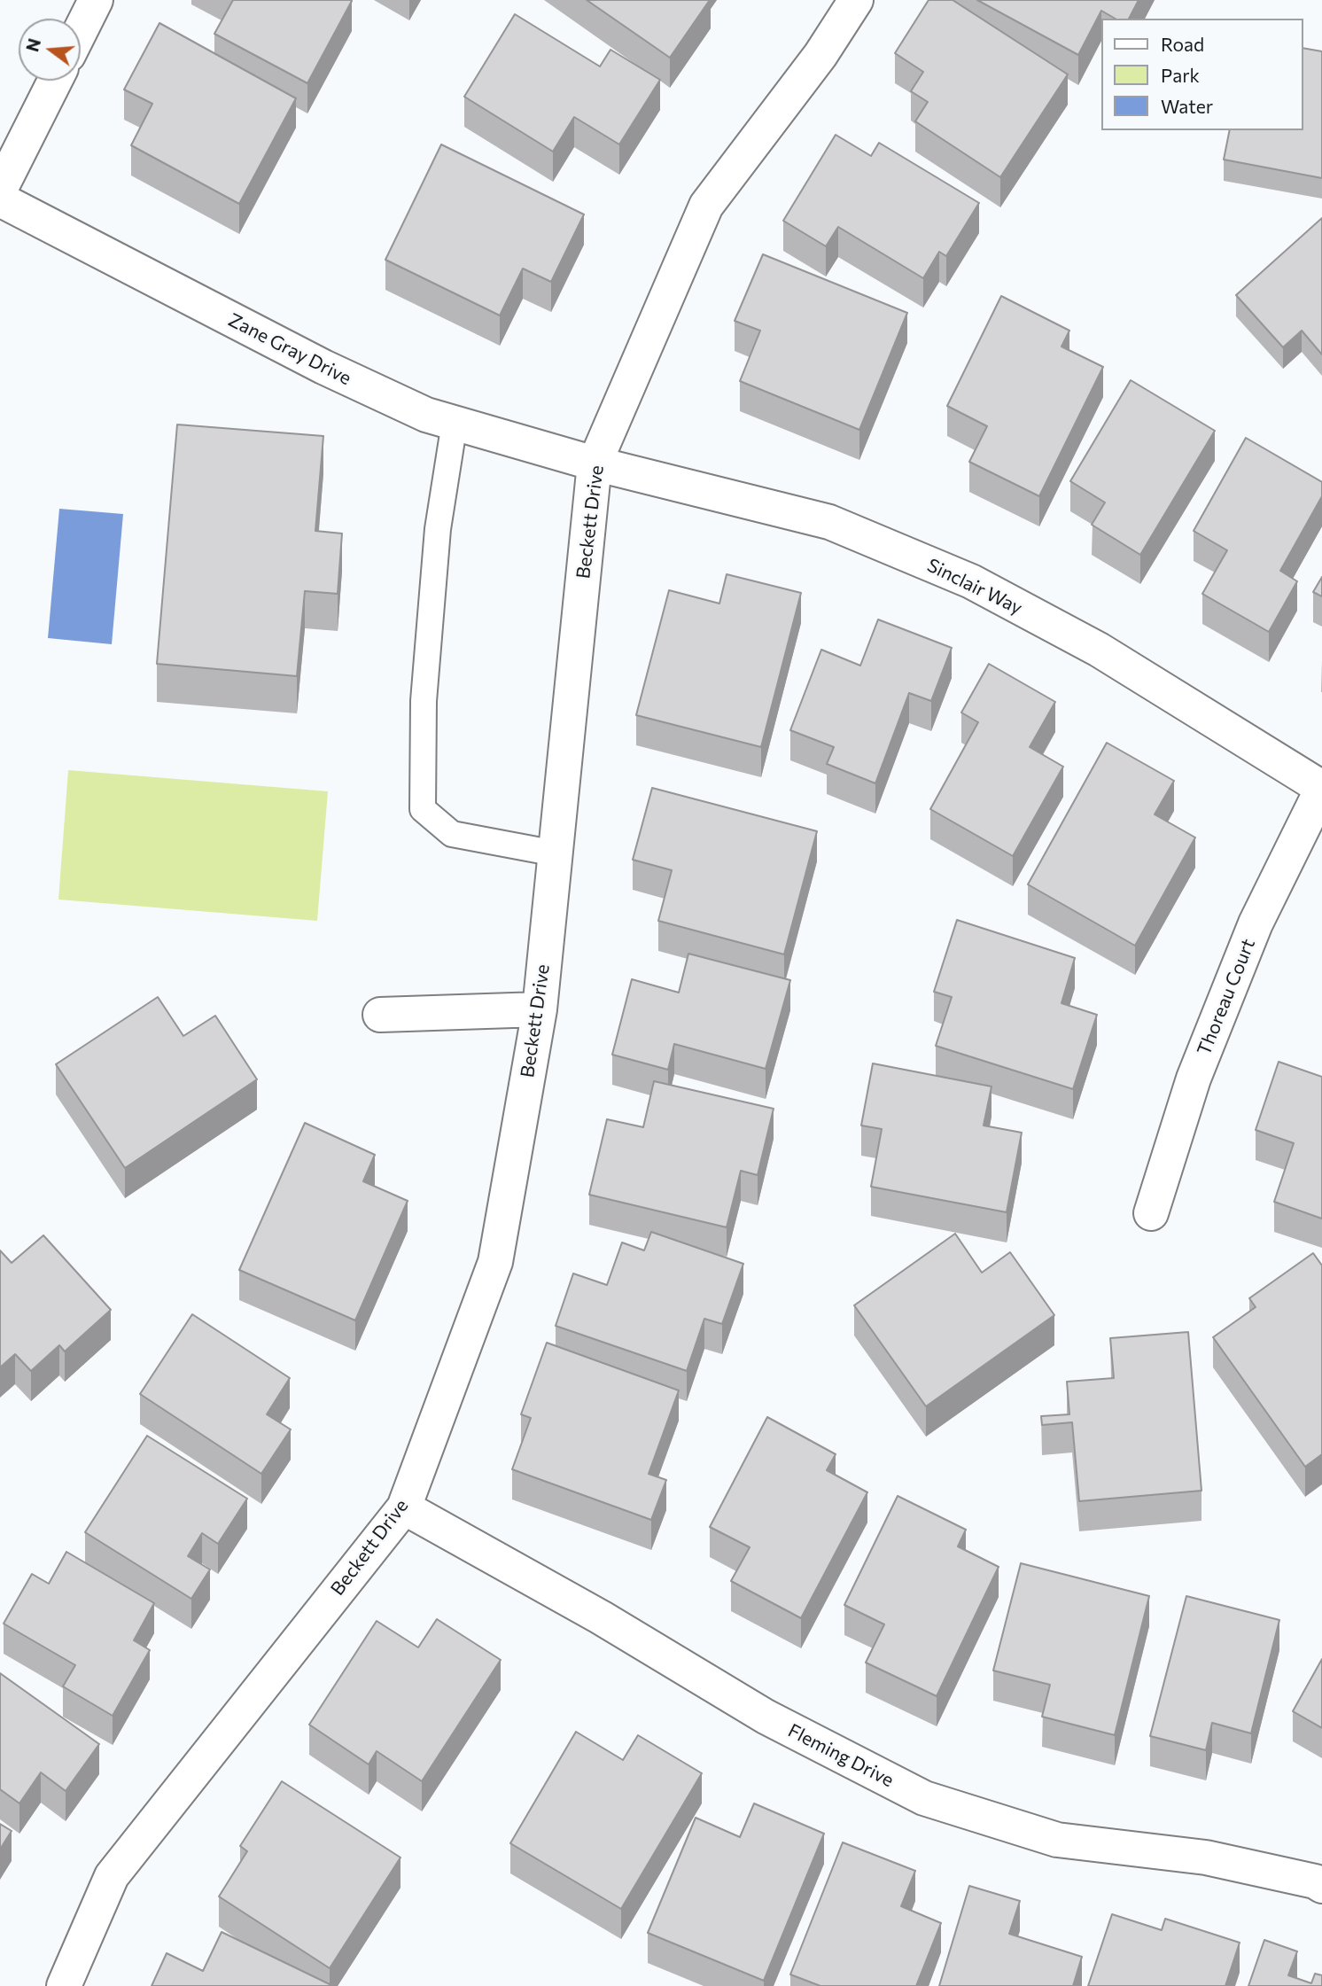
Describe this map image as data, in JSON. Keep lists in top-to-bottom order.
{
  "streets": {
    "street": [
      "Zane Gray Drive",
      "Beckett Drive",
      "Sinclair Way",
      "Thoreau Court",
      "Fleming Drive"
    ]
  },
  "crossings": [
    ["Zane Gray Drive", "Beckett Drive"],
    ["Zane Gray Drive", "Sinclair Way"],
    ["Beckett Drive", "Sinclair Way"],
    ["Beckett Drive", "Fleming Drive"],
    ["Sinclair Way", "Thoreau Court"]
  ],
  "legend": ["Road", "Park", "Water"],
  "north": "left"
}
